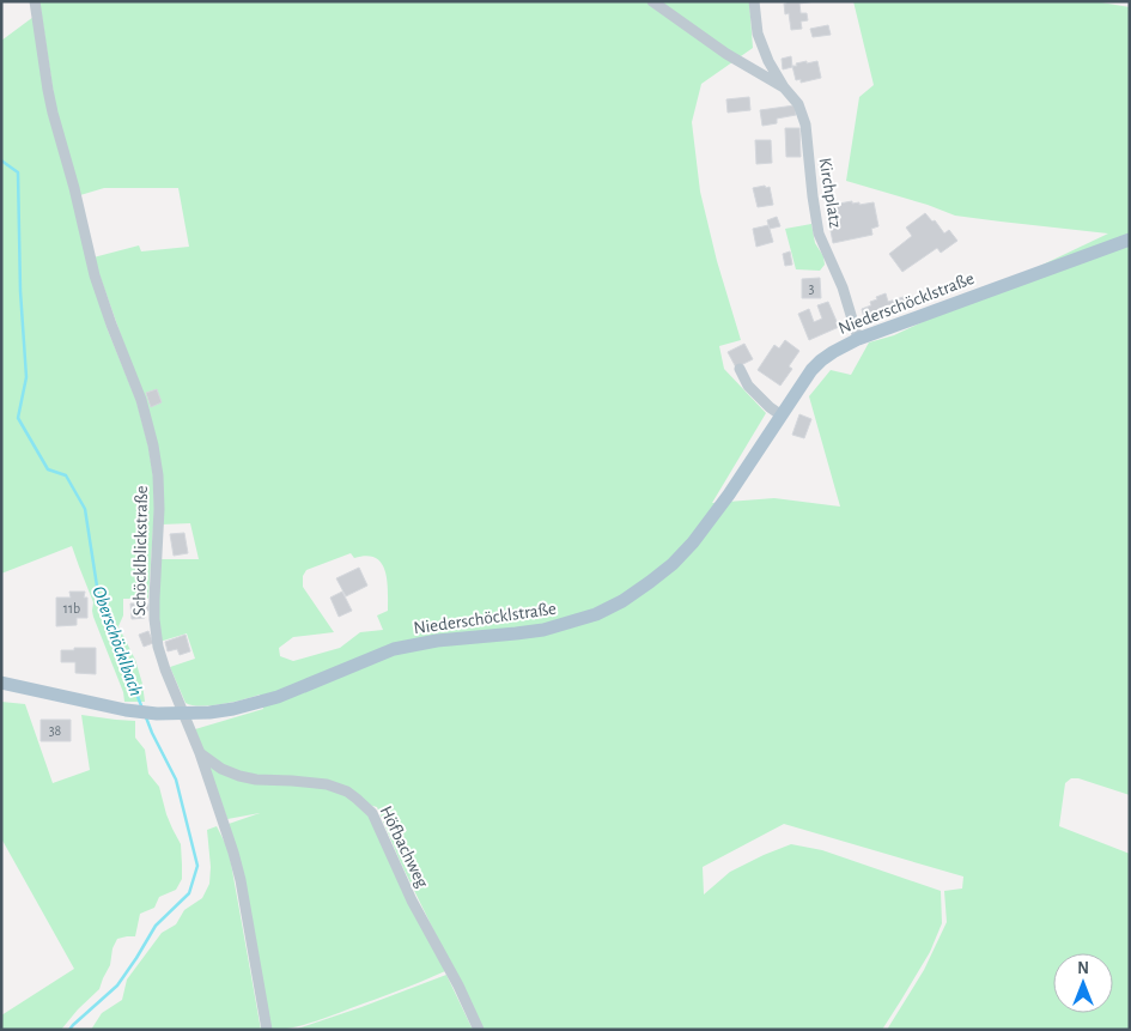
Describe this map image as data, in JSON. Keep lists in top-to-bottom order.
{
  "streets": {
    "main road": ["Niederschöcklstraße"],
    "street": ["Kirchplatz", "Schöcklblickstraße", "Höfbachweg"]
  },
  "crossings": [
    ["Kirchplatz", "Niederschöcklstraße"],
    ["Niederschöcklstraße", "Schöcklblickstraße"],
    ["Schöcklblickstraße", "Höfbachweg"]
  ],
  "water": ["Oberschöcklbach"],
  "house_numbers": ["3", "11b", "38"],
  "north": "top"
}
